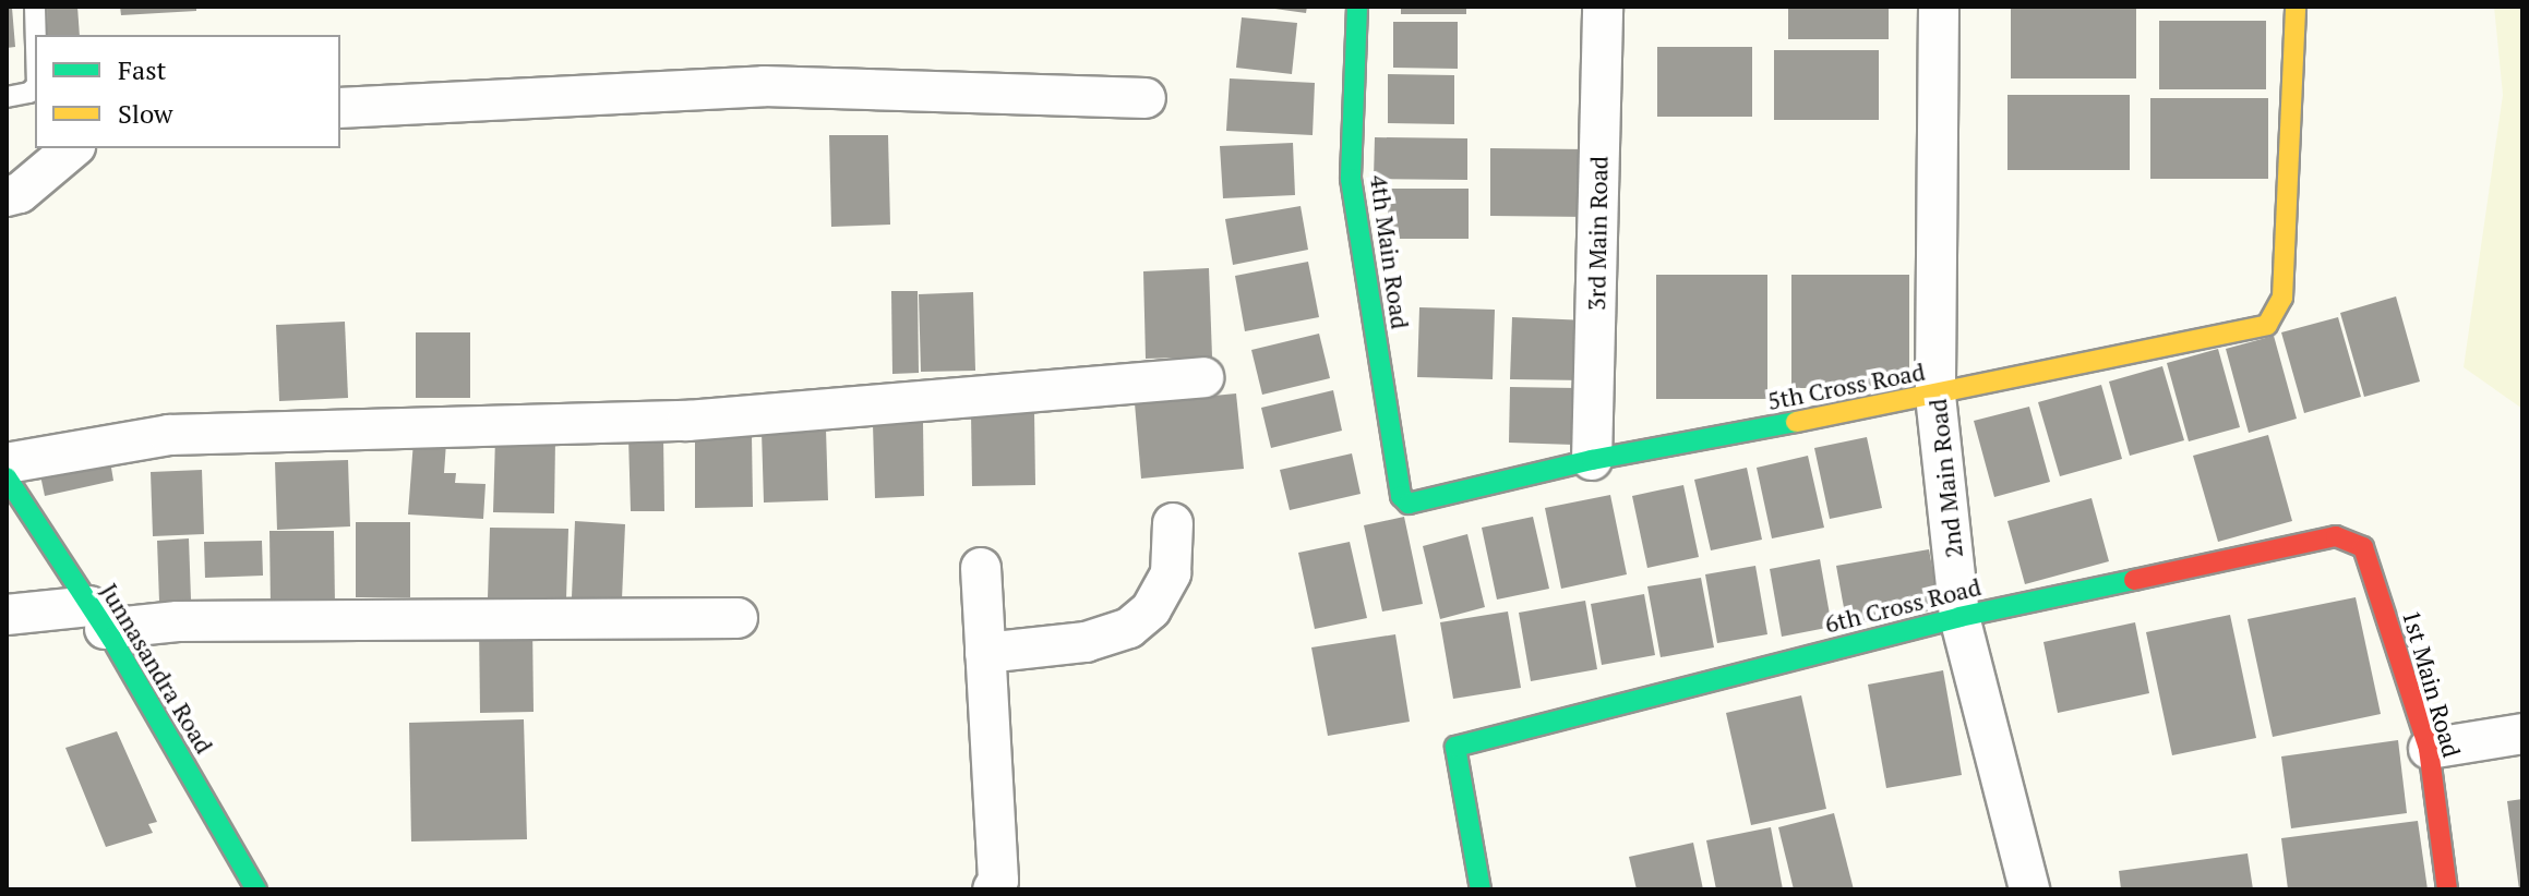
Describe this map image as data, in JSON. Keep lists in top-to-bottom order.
{
  "streets": {
    "street": [
      "3rd Main Road",
      "4th Main Road",
      "5th Cross Road",
      "2nd Main Road",
      "6th Cross Road",
      "Junnasandra Road",
      "1st Main Road"
    ]
  },
  "crossings": [
    ["3rd Main Road", "5th Cross Road"],
    ["4th Main Road", "5th Cross Road"],
    ["5th Cross Road", "2nd Main Road"],
    ["2nd Main Road", "6th Cross Road"],
    ["6th Cross Road", "1st Main Road"]
  ],
  "legend": ["Fast", "Slow"]
}
